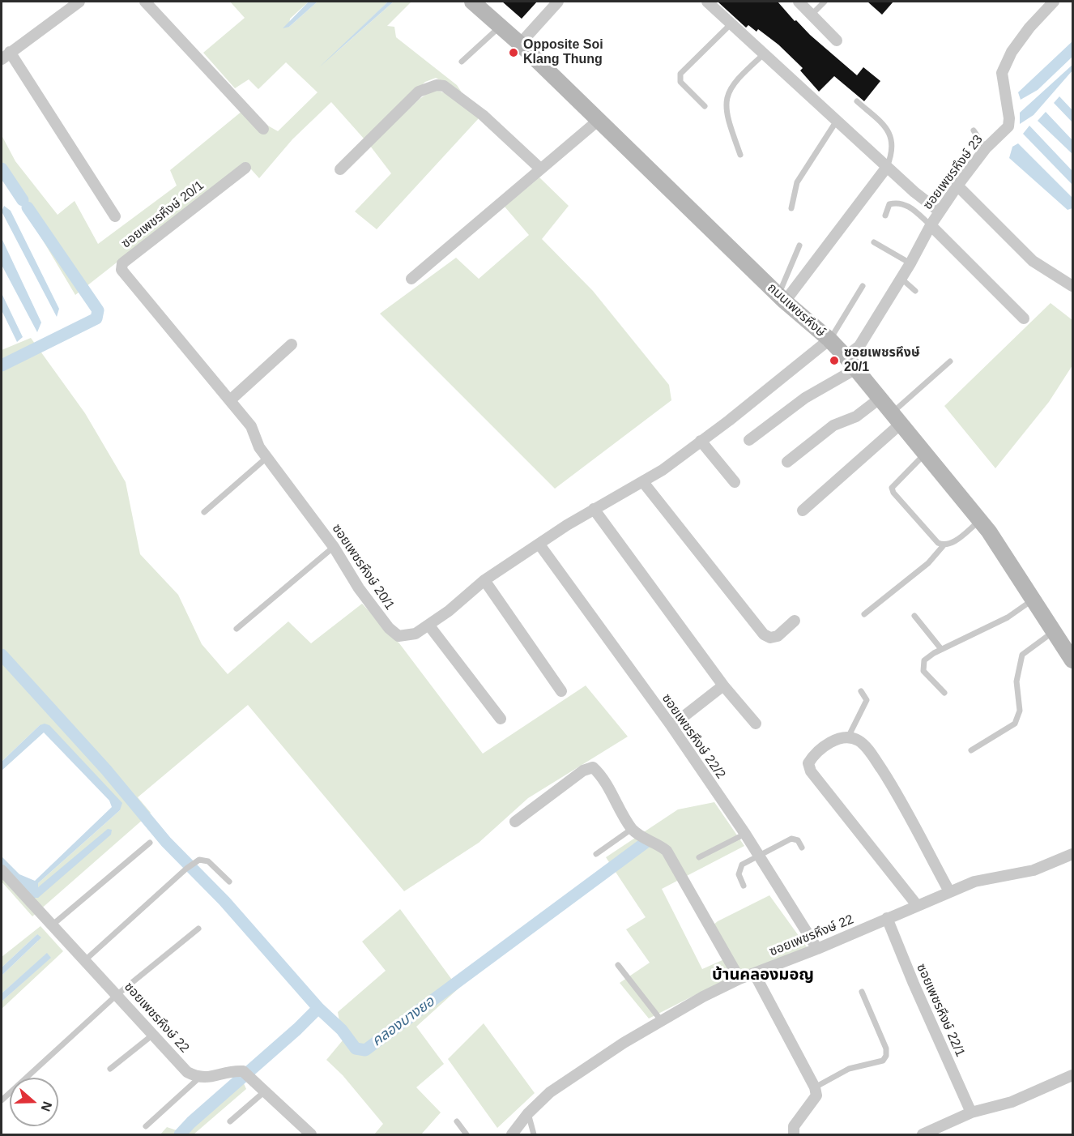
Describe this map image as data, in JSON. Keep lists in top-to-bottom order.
{
  "streets": {
    "main road": ["ถนนเพชรหึงษ์"],
    "street": [
      "ซอยเพชรหึงษ์ 23",
      "ซอยเพชรหึงษ์ 20/1",
      "ซอยเพชรหึงษ์ 22/2",
      "ซอยเพชรหึงษ์ 22",
      "ซอยเพชรหึงษ์ 22/1"
    ]
  },
  "crossings": [
    ["ซอยเพชรหึงษ์ 23", "ถนนเพชรหึงษ์"],
    ["ซอยเพชรหึงษ์ 20/1", "ถนนเพชรหึงษ์"],
    ["ซอยเพชรหึงษ์ 20/1", "ซอยเพชรหึงษ์ 22/2"],
    ["ซอยเพชรหึงษ์ 22/2", "ซอยเพชรหึงษ์ 22"],
    ["ซอยเพชรหึงษ์ 22", "ซอยเพชรหึงษ์ 22/1"]
  ],
  "districts": ["บ้านคลองมอญ"],
  "water": ["คลองบางยอ"],
  "places": ["Opposite Soi Klang Thung", "ซอยเพชรหึงษ์ 20/1"],
  "north": "right"
}
